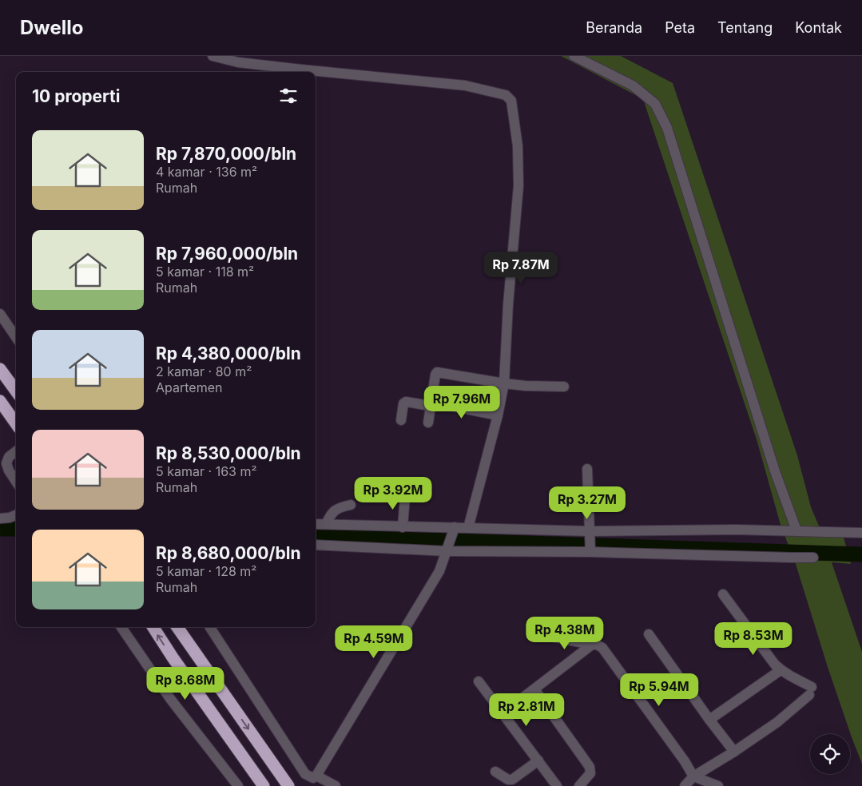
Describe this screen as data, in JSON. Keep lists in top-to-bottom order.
{
  "page": {
    "header": "Dwello",
    "nav": [
      "Beranda",
      "Peta",
      "Tentang",
      "Kontak"
    ],
    "heading": "10 properti",
    "list": [
      {
        "name": "Rp 7,870,000/bln",
        "note": "4 kamar · 136 m² · Rumah"
      },
      {
        "name": "Rp 7,960,000/bln",
        "note": "5 kamar · 118 m² · Rumah"
      },
      {
        "name": "Rp 4,380,000/bln",
        "note": "2 kamar · 80 m² · Apartemen"
      },
      {
        "name": "Rp 8,530,000/bln",
        "note": "5 kamar · 163 m² · Rumah"
      },
      {
        "name": "Rp 8,680,000/bln",
        "note": "5 kamar · 128 m² · Rumah"
      }
    ],
    "price": [
      "Rp 7.87M",
      "Rp 7.96M",
      "Rp 3.92M",
      "Rp 3.27M",
      "Rp 4.38M",
      "Rp 8.53M",
      "Rp 4.59M",
      "Rp 8.68M",
      "Rp 5.94M",
      "Rp 2.81M"
    ]
  }
}
